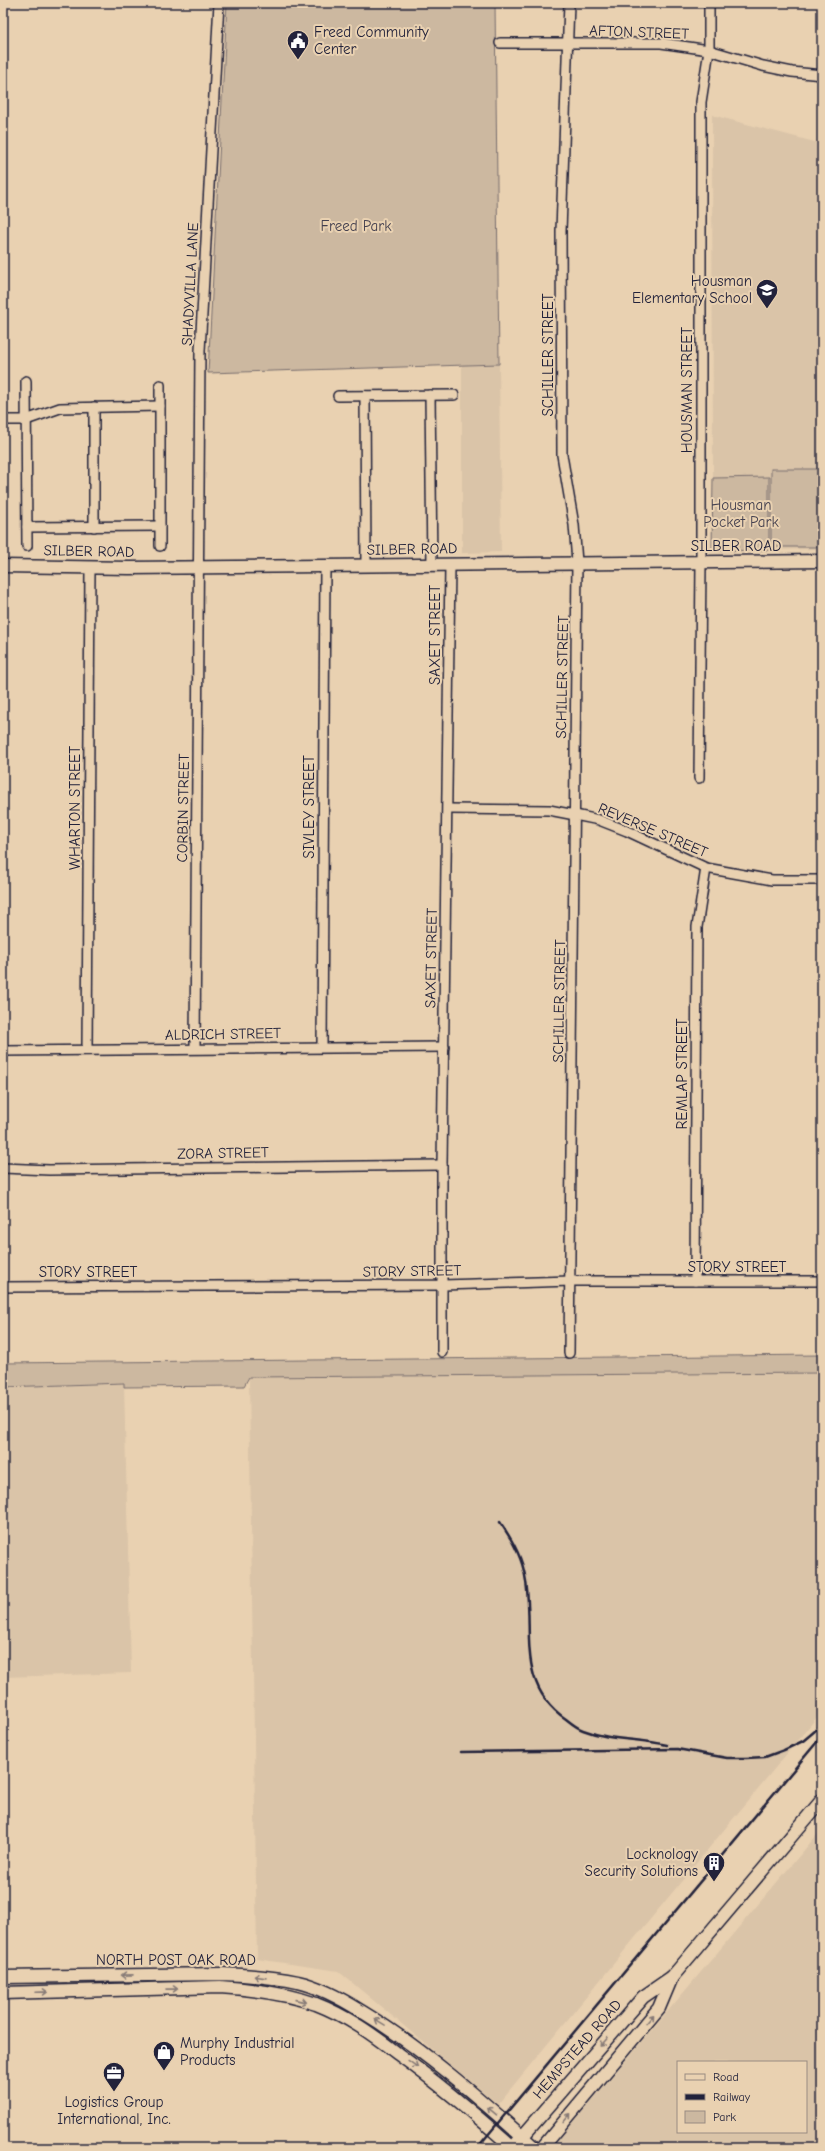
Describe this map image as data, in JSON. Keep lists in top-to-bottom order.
{
  "streets": {
    "main road": ["SILBER ROAD", "NORTH POST OAK ROAD", "HEMPSTEAD ROAD"],
    "street": [
      "AFTON STREET",
      "SHADYVILLA LANE",
      "SCHILLER STREET",
      "HOUSMAN STREET",
      "SAXET STREET",
      "SIVLEY STREET",
      "WHARTON STREET",
      "CORBIN STREET",
      "REVERSE STREET",
      "ALDRICH STREET",
      "REMLAP STREET",
      "ZORA STREET",
      "STORY STREET"
    ]
  },
  "crossings": [
    ["AFTON STREET", "SCHILLER STREET"],
    ["AFTON STREET", "HOUSMAN STREET"],
    ["SHADYVILLA LANE", "SILBER ROAD"],
    ["SHADYVILLA LANE", "CORBIN STREET"],
    ["SCHILLER STREET", "SILBER ROAD"],
    ["SCHILLER STREET", "REVERSE STREET"],
    ["SCHILLER STREET", "STORY STREET"],
    ["HOUSMAN STREET", "SILBER ROAD"],
    ["SILBER ROAD", "SAXET STREET"],
    ["SILBER ROAD", "SIVLEY STREET"],
    ["SILBER ROAD", "WHARTON STREET"],
    ["SILBER ROAD", "CORBIN STREET"],
    ["SAXET STREET", "REVERSE STREET"],
    ["SAXET STREET", "ALDRICH STREET"],
    ["SAXET STREET", "ZORA STREET"],
    ["SAXET STREET", "STORY STREET"],
    ["SIVLEY STREET", "ALDRICH STREET"],
    ["WHARTON STREET", "ALDRICH STREET"],
    ["CORBIN STREET", "ALDRICH STREET"],
    ["REVERSE STREET", "REMLAP STREET"],
    ["REMLAP STREET", "STORY STREET"],
    ["NORTH POST OAK ROAD", "HEMPSTEAD ROAD"]
  ],
  "parks": ["Freed Park", "Housman Pocket Park"],
  "places": {
    "public building": ["Freed Community Center"],
    "school or university": ["Housman Elementary School"],
    "building": ["Locknology Security Solutions"],
    "shop": ["Murphy Industrial Products"],
    "office": ["Logistics Group International, Inc."]
  },
  "legend": ["Road", "Railway", "Park"]
}
